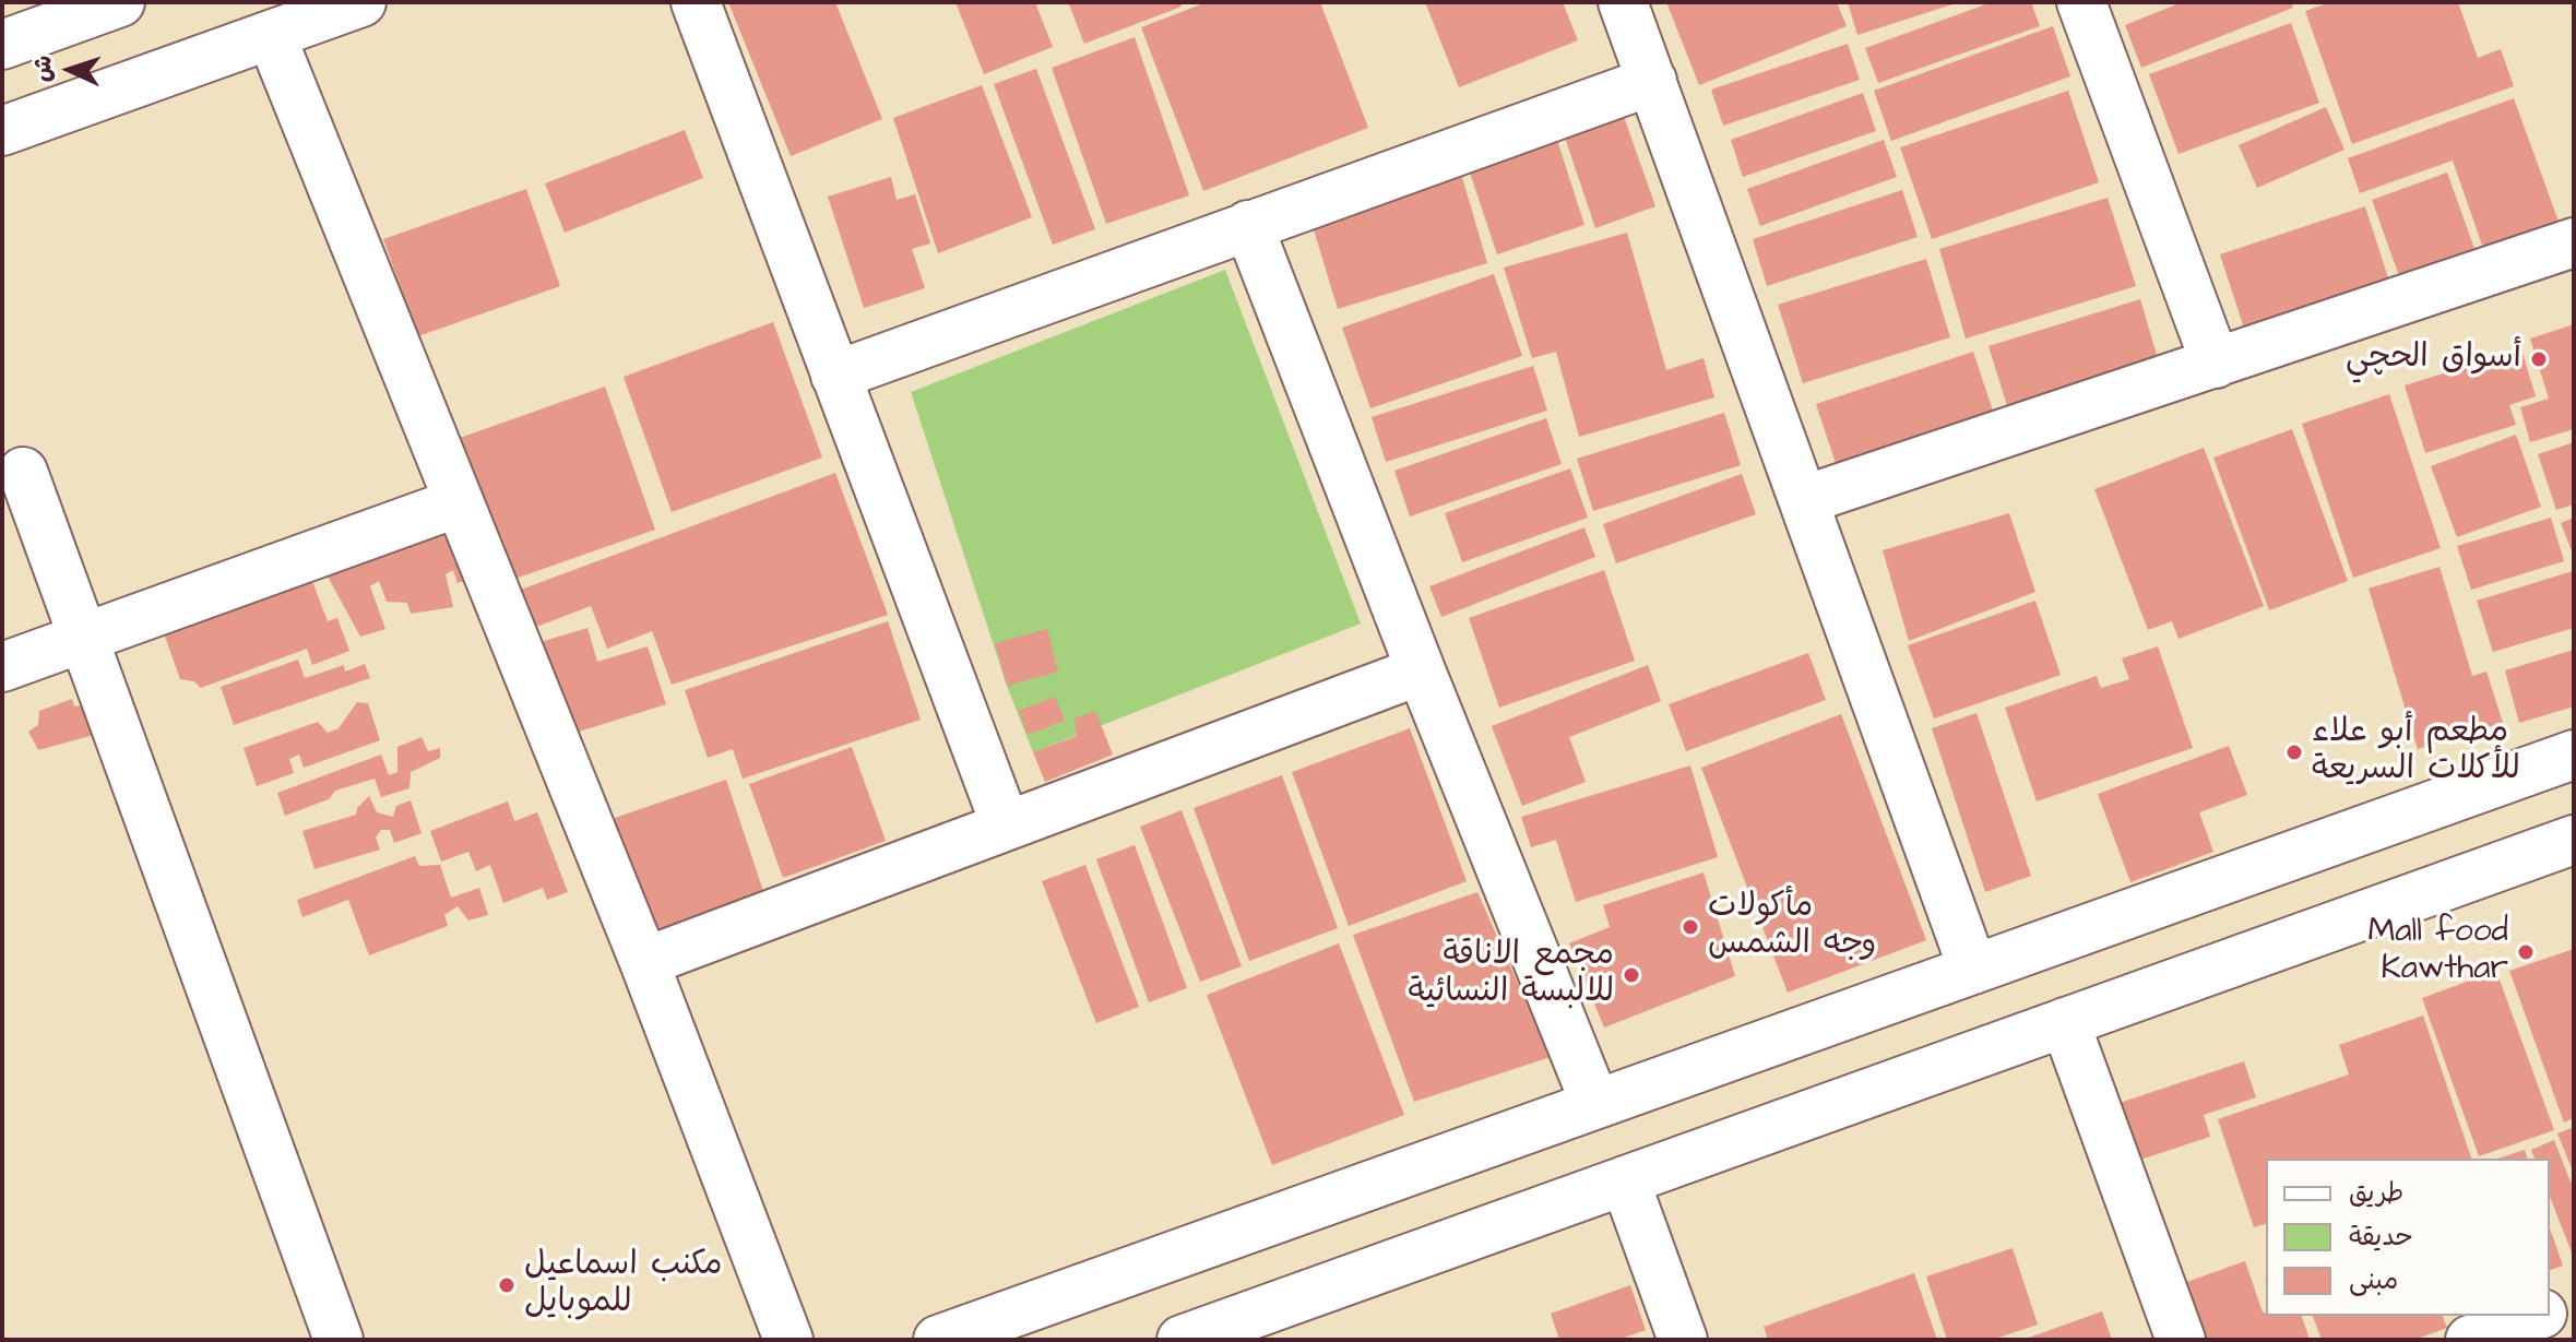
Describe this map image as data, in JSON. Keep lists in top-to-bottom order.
{
  "places": [
    "أسواق الحچي",
    "مطعم أبو علاء للأكلات السريعة",
    "مأكولات وجه الشمس",
    "Mall food Kawthar",
    "مجمع الاناقة للالبسة النسائية",
    "مكنب اسماعيل للموبايل"
  ],
  "legend": ["طريق", "حديقة", "مبنى"],
  "north": "left"
}
